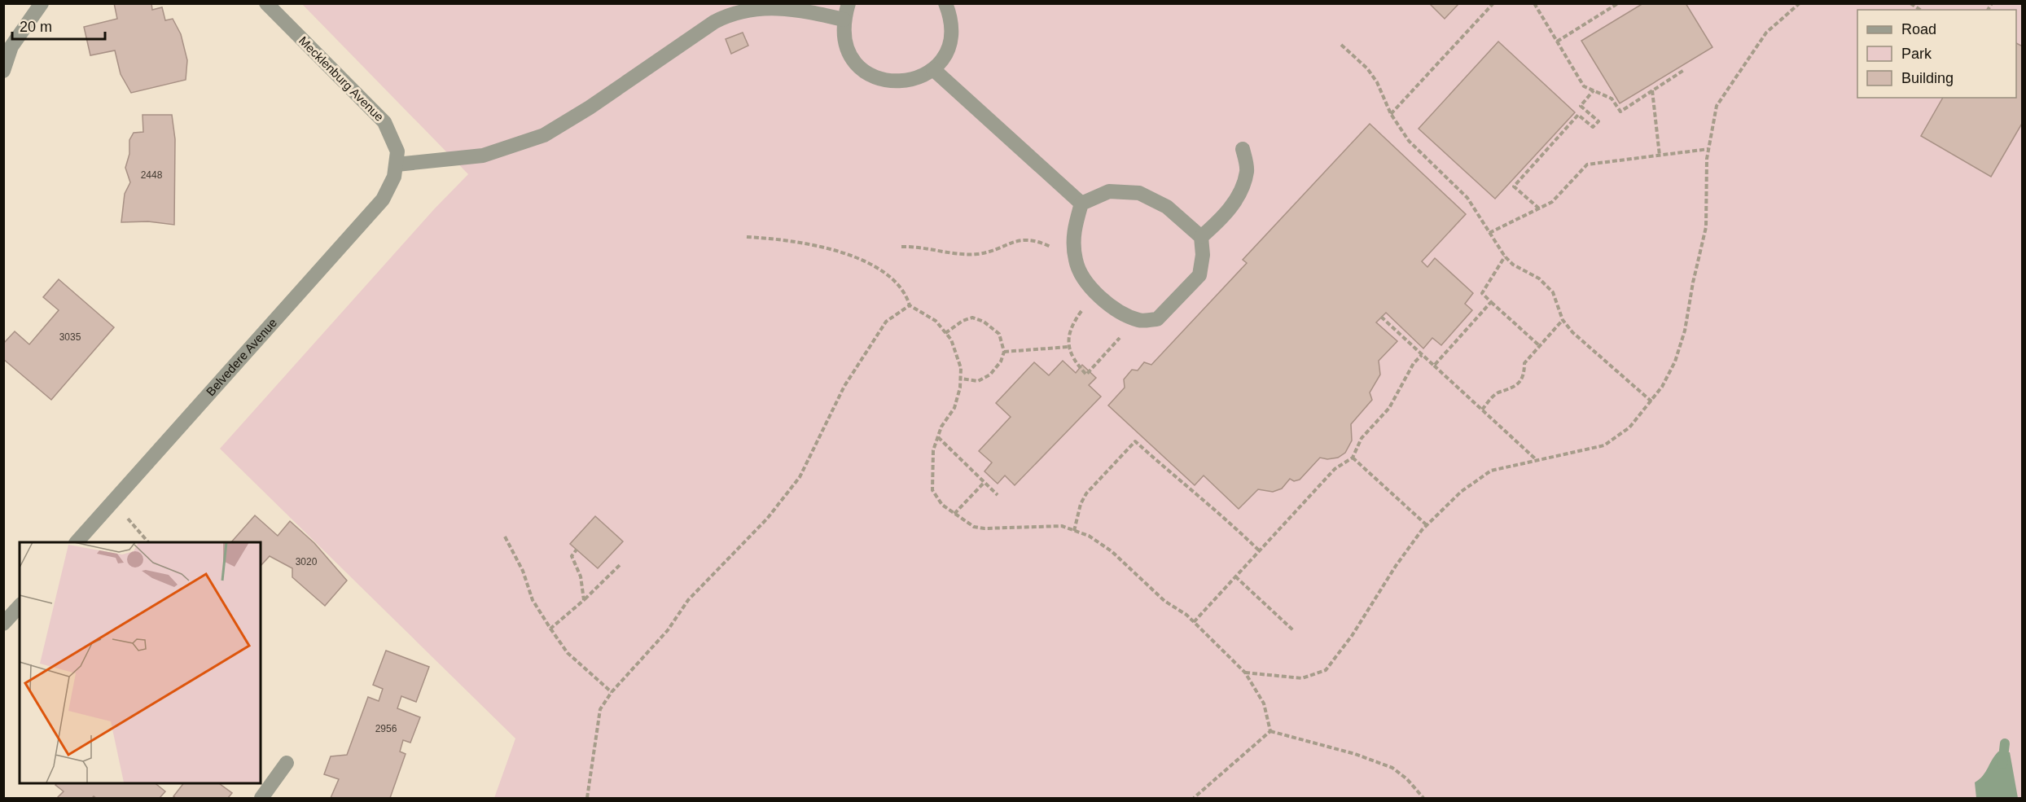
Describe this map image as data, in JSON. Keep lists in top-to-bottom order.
{
  "streets": {
    "street": ["Mecklenburg Avenue", "Belvedere Avenue"]
  },
  "crossings": [
    ["Mecklenburg Avenue", "Belvedere Avenue"]
  ],
  "house_numbers": [
    "2448",
    "3035",
    "3020",
    "2956"
  ],
  "legend": ["Road", "Park", "Building"],
  "scale_bar": "20 m"
}
